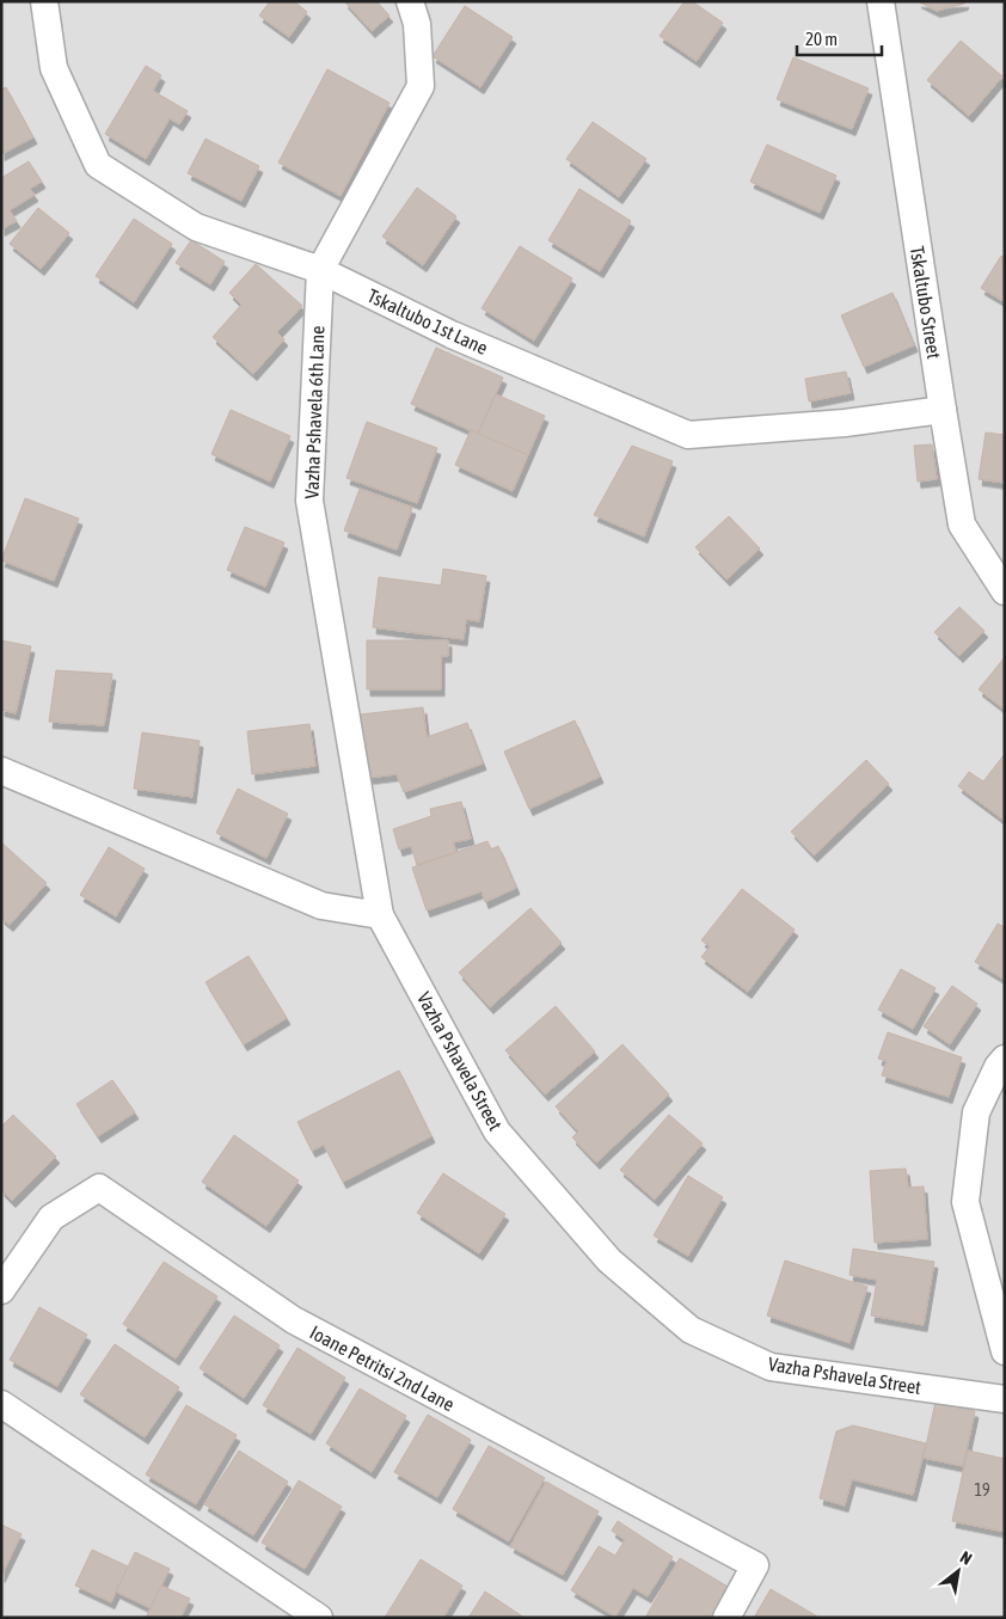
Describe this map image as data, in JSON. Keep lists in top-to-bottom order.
{
  "streets": {
    "street": [
      "Tskaltubo Street",
      "Tskaltubo 1st Lane",
      "Vazha Pshavela 6th Lane",
      "Vazha Pshavela Street",
      "Ioane Petritsi 2nd Lane"
    ]
  },
  "crossings": [
    ["Tskaltubo Street", "Tskaltubo 1st Lane"],
    ["Tskaltubo 1st Lane", "Vazha Pshavela 6th Lane"],
    ["Vazha Pshavela 6th Lane", "Vazha Pshavela Street"]
  ],
  "house_numbers": ["19"],
  "scale_bar": "20 m",
  "north": "top right"
}
